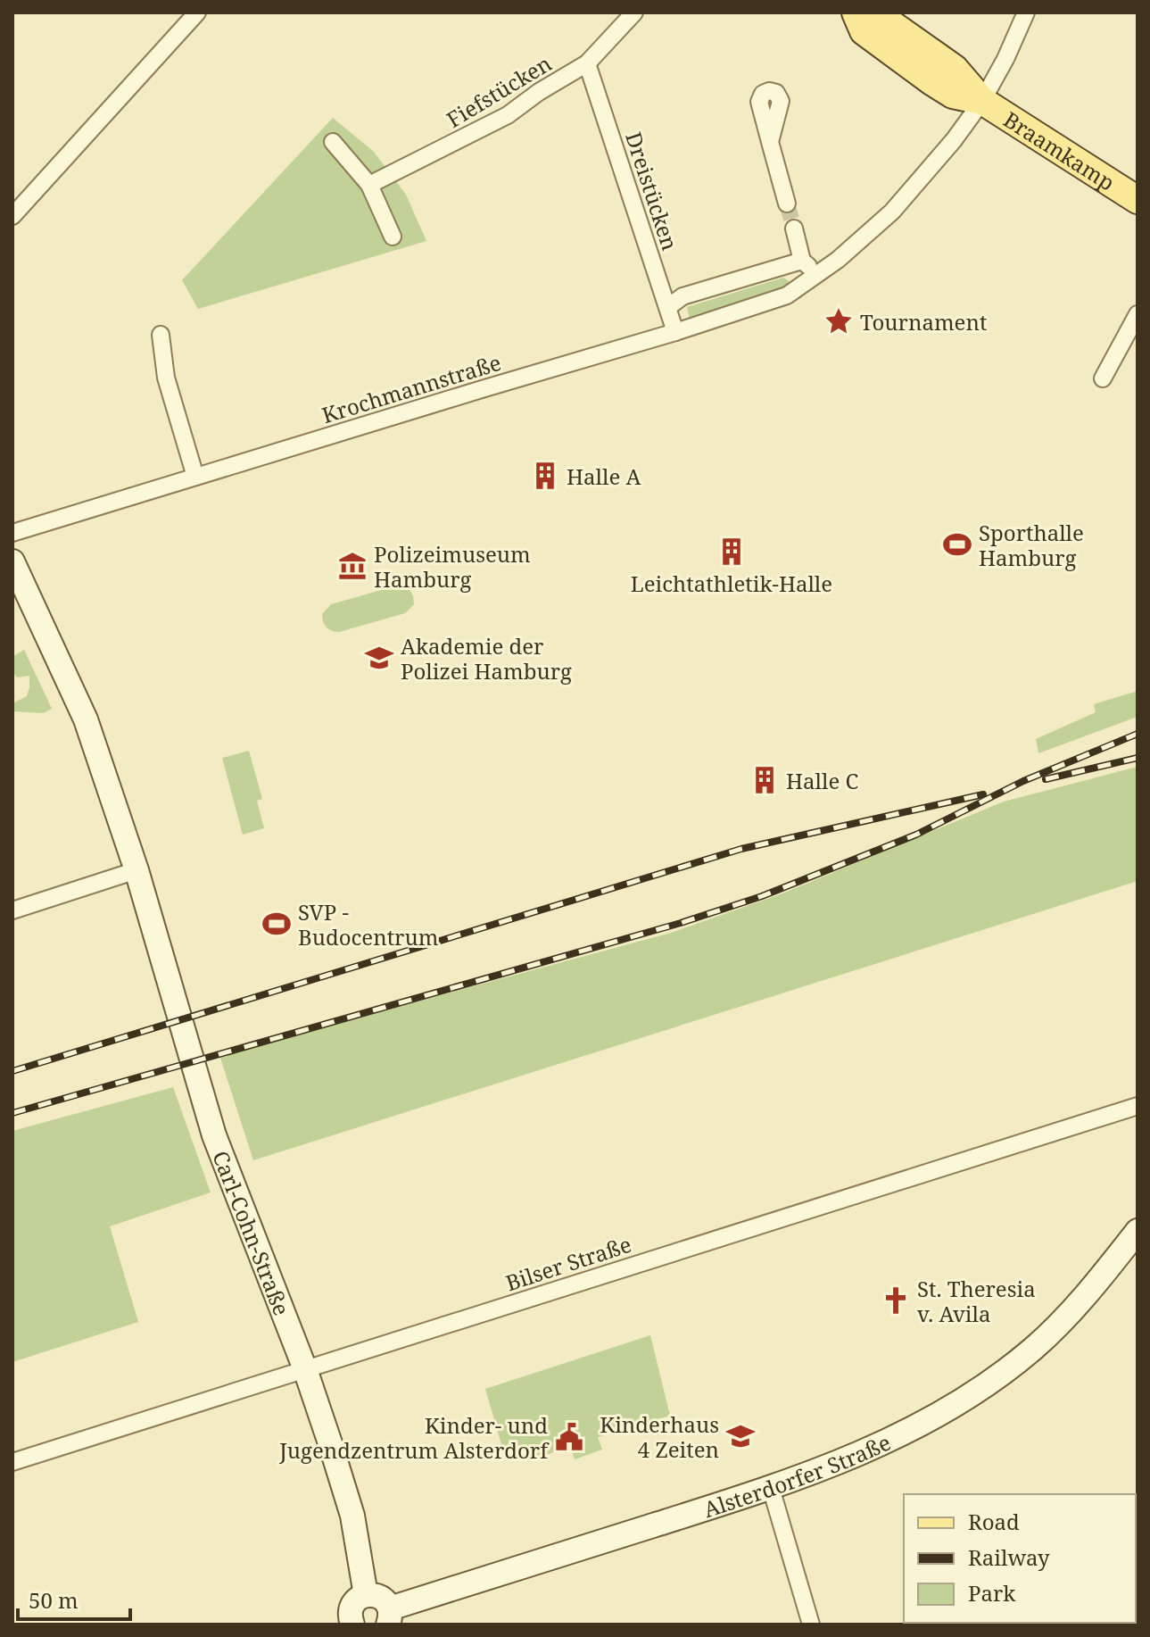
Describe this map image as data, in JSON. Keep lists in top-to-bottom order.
{
  "streets": {
    "main road": ["Braamkamp"],
    "street": [
      "Fiefstücken",
      "Dreistücken",
      "Krochmannstraße",
      "Carl-Cohn-Straße",
      "Bilser Straße",
      "Alsterdorfer Straße"
    ]
  },
  "crossings": [
    ["Fiefstücken", "Dreistücken"],
    ["Braamkamp", "Krochmannstraße"],
    ["Dreistücken", "Krochmannstraße"],
    ["Carl-Cohn-Straße", "Bilser Straße"]
  ],
  "places": {
    "place": ["Tournament"],
    "building": ["Halle A", "Leichtathletik-Halle", "Halle C"],
    "sports": ["Sporthalle Hamburg", "SVP - Budocentrum"],
    "museum": ["Polizeimuseum Hamburg"],
    "school or university": ["Akademie der Polizei Hamburg", "Kinderhaus 4 Zeiten"],
    "church": ["St. Theresia v. Avila"],
    "public building": ["Kinder- und Jugendzentrum Alsterdorf"]
  },
  "legend": ["Road", "Railway", "Park"],
  "scale_bar": "50 m"
}
